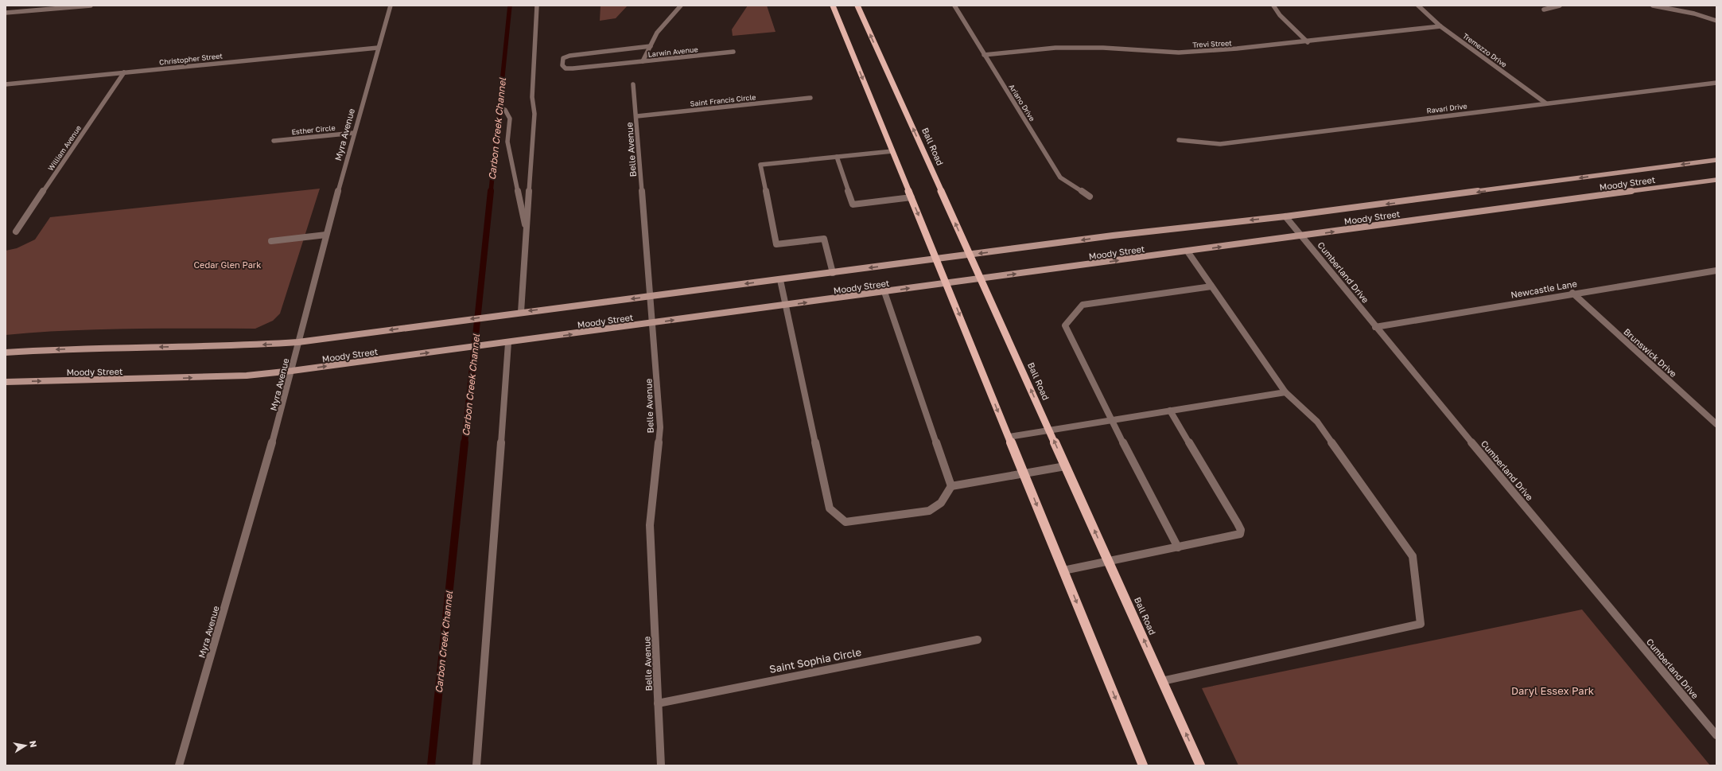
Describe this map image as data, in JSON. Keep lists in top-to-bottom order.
{
  "streets": {
    "main road": ["Ball Road", "Moody Street"],
    "street": [
      "Trevi Street",
      "Tremezzo Drive",
      "Larwin Avenue",
      "Christopher Street",
      "Saint Francis Circle",
      "Ariano Drive",
      "Ravari Drive",
      "Esther Circle",
      "Myra Avenue",
      "William Avenue",
      "Belle Avenue",
      "Cumberland Drive",
      "Newcastle Lane",
      "Brunswick Drive",
      "Saint Sophia Circle"
    ]
  },
  "crossings": [
    ["Trevi Street", "Tremezzo Drive"],
    ["Trevi Street", "Ariano Drive"],
    ["Tremezzo Drive", "Ravari Drive"],
    ["Christopher Street", "Myra Avenue"],
    ["Christopher Street", "William Avenue"],
    ["Saint Francis Circle", "Belle Avenue"],
    ["Esther Circle", "Myra Avenue"],
    ["Myra Avenue", "Moody Street"],
    ["Ball Road", "Moody Street"],
    ["Belle Avenue", "Moody Street"],
    ["Belle Avenue", "Saint Sophia Circle"],
    ["Moody Street", "Cumberland Drive"],
    ["Cumberland Drive", "Newcastle Lane"],
    ["Newcastle Lane", "Brunswick Drive"]
  ],
  "water": ["Carbon Creek Channel"],
  "parks": ["Cedar Glen Park", "Daryl Essex Park"],
  "north": "right"
}
